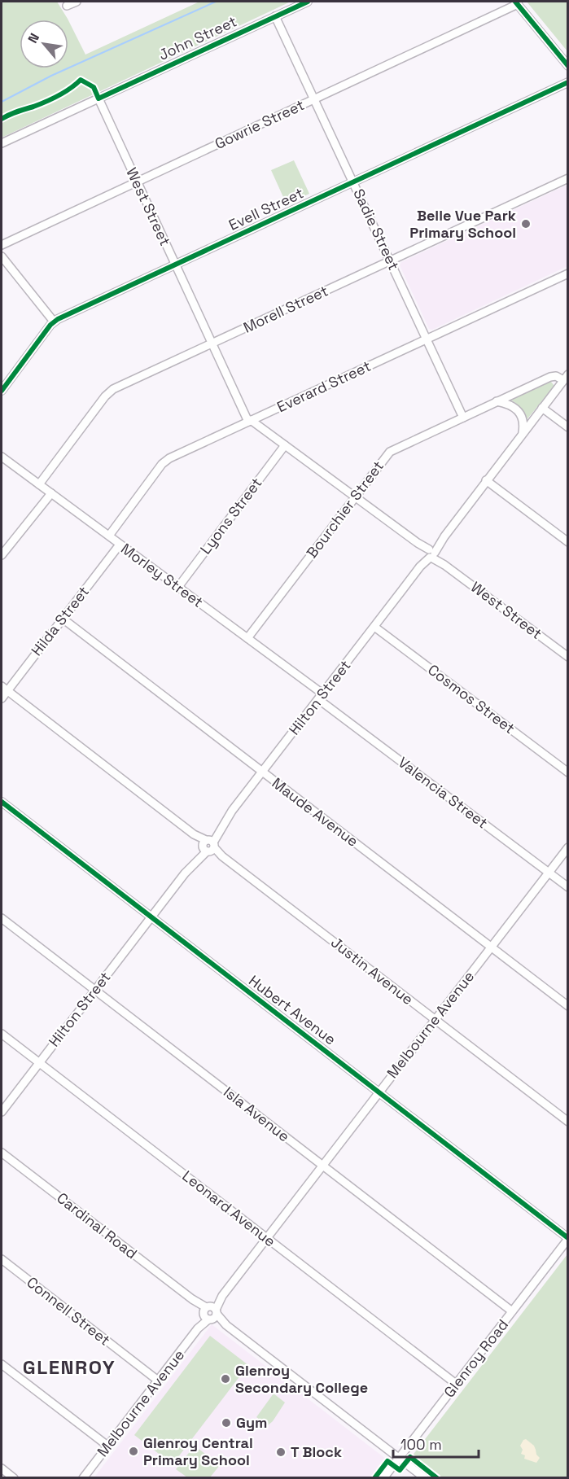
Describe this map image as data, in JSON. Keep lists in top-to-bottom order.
{
  "streets": {
    "street": [
      "John Street",
      "Gowrie Street",
      "West Street",
      "Evell Street",
      "Sadie Street",
      "Morell Street",
      "Everard Street",
      "Bourchier Street",
      "Lyons Street",
      "Morley Street",
      "Hilda Street",
      "Hilton Street",
      "Cosmos Street",
      "Valencia Street",
      "Maude Avenue",
      "Justin Avenue",
      "Hubert Avenue",
      "Melbourne Avenue",
      "Isla Avenue",
      "Leonard Avenue",
      "Cardinal Road",
      "Connell Street",
      "Glenroy Road"
    ]
  },
  "crossings": [
    ["John Street", "West Street"],
    ["John Street", "Sadie Street"],
    ["Gowrie Street", "West Street"],
    ["Gowrie Street", "Sadie Street"],
    ["West Street", "Evell Street"],
    ["West Street", "Morell Street"],
    ["West Street", "Everard Street"],
    ["West Street", "Bourchier Street"],
    ["West Street", "Lyons Street"],
    ["West Street", "Hilton Street"],
    ["Evell Street", "Sadie Street"],
    ["Sadie Street", "Morell Street"],
    ["Sadie Street", "Everard Street"],
    ["Sadie Street", "Bourchier Street"],
    ["Morell Street", "Morley Street"],
    ["Everard Street", "Morley Street"],
    ["Bourchier Street", "Morley Street"],
    ["Bourchier Street", "Hilton Street"],
    ["Lyons Street", "Morley Street"],
    ["Morley Street", "Hilda Street"],
    ["Morley Street", "Hilton Street"],
    ["Morley Street", "Valencia Street"],
    ["Hilda Street", "Maude Avenue"],
    ["Hilda Street", "Justin Avenue"],
    ["Hilton Street", "Cosmos Street"],
    ["Hilton Street", "Valencia Street"],
    ["Hilton Street", "Maude Avenue"],
    ["Hilton Street", "Justin Avenue"],
    ["Hilton Street", "Hubert Avenue"],
    ["Hilton Street", "Isla Avenue"],
    ["Hilton Street", "Leonard Avenue"],
    ["Valencia Street", "Melbourne Avenue"],
    ["Maude Avenue", "Melbourne Avenue"],
    ["Justin Avenue", "Melbourne Avenue"],
    ["Hubert Avenue", "Melbourne Avenue"],
    ["Hubert Avenue", "Glenroy Road"],
    ["Melbourne Avenue", "Isla Avenue"],
    ["Melbourne Avenue", "Leonard Avenue"],
    ["Melbourne Avenue", "Cardinal Road"],
    ["Melbourne Avenue", "Connell Street"],
    ["Isla Avenue", "Glenroy Road"],
    ["Leonard Avenue", "Glenroy Road"],
    ["Cardinal Road", "Glenroy Road"]
  ],
  "districts": ["GLENROY"],
  "places": [
    "Belle Vue Park Primary School",
    "Glenroy Secondary College",
    "Gym",
    "Glenroy Central Primary School",
    "T Block"
  ],
  "scale_bar": "100 m",
  "north": "top left"
}
